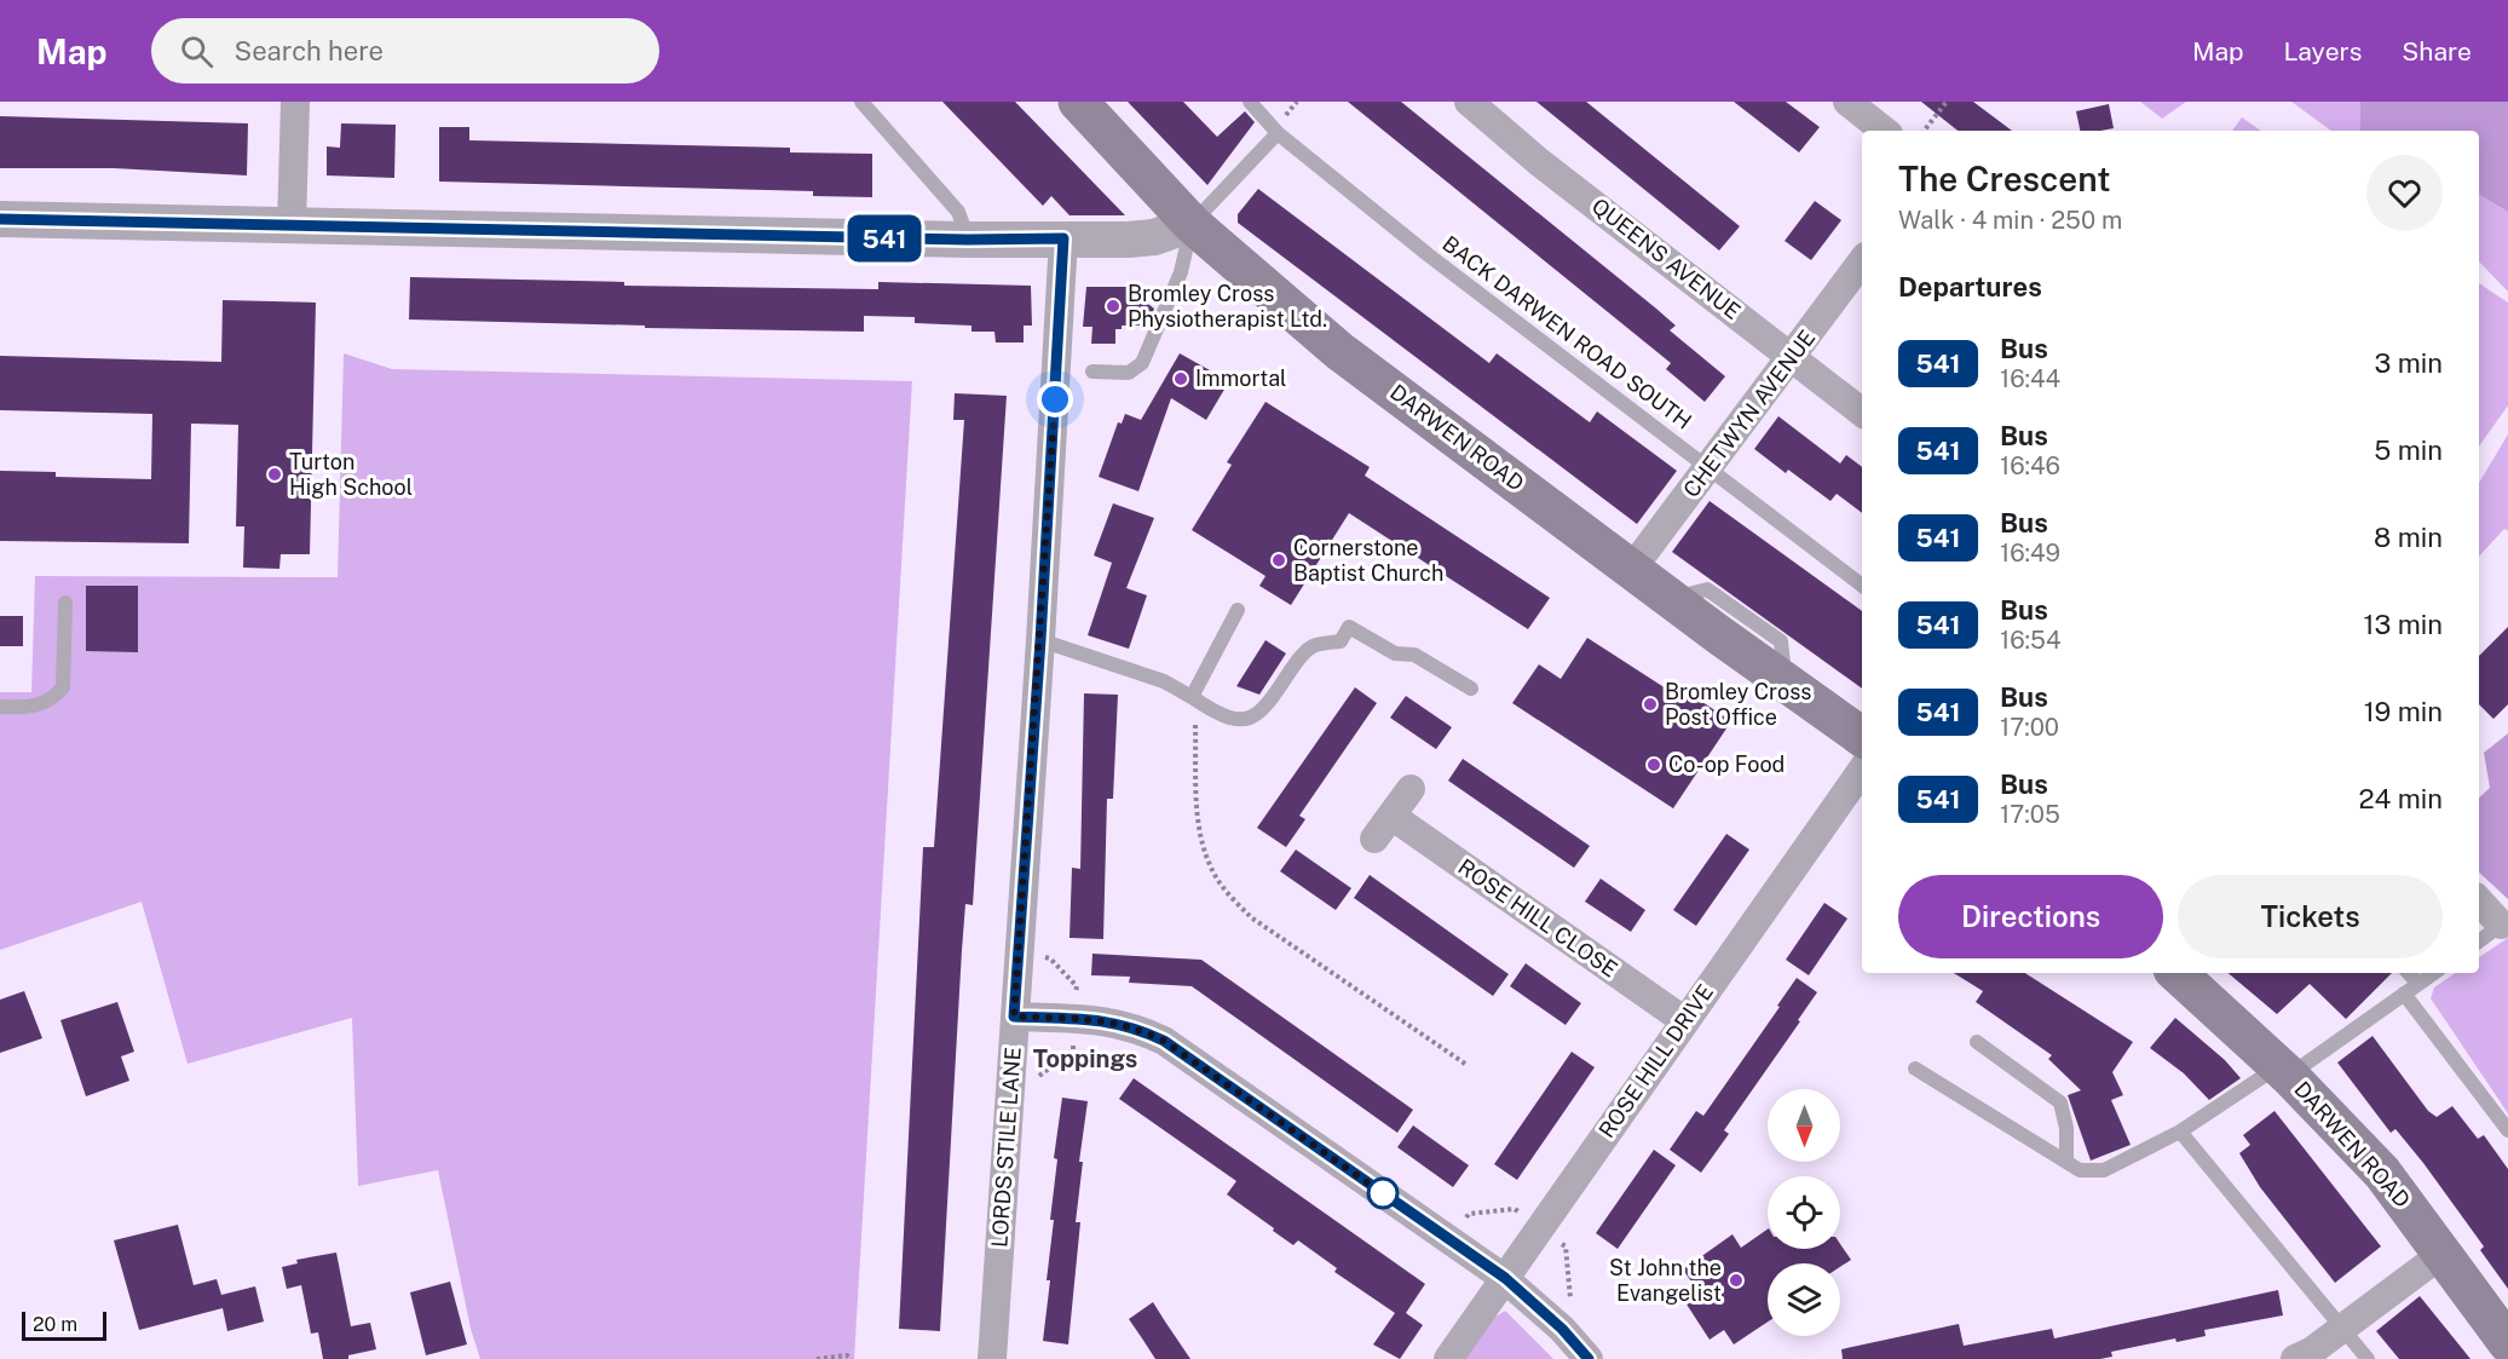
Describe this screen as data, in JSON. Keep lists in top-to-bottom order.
{
  "streets": {
    "main road": ["DARWEN ROAD"],
    "street": [
      "QUEENS AVENUE",
      "CHETWYN AVENUE",
      "ROSE HILL CLOSE",
      "ROSE HILL DRIVE",
      "LORDS STILE LANE"
    ],
    "lane": ["BACK DARWEN ROAD SOUTH"]
  },
  "crossings": [
    ["QUEENS AVENUE", "CHETWYN AVENUE"],
    ["BACK DARWEN ROAD SOUTH", "CHETWYN AVENUE"],
    ["CHETWYN AVENUE", "DARWEN ROAD"],
    ["ROSE HILL CLOSE", "ROSE HILL DRIVE"]
  ],
  "districts": ["Toppings"],
  "places": [
    "Bromley Cross Physiotherapist Ltd.",
    "Immortal",
    "Turton High School",
    "Cornerstone Baptist Church",
    "Bromley Cross Post Office",
    "Co-op Food",
    "St John the Evangelist"
  ],
  "lines": ["bus line 541"],
  "scale_bar": "20 m",
  "north": "bottom",
  "page": {
    "header": "Map",
    "search": "Search here",
    "nav": ["Map", "Layers", "Share"],
    "on_map": "541",
    "heading": [
      ["The Crescent", "Walk · 4 min · 250 m"],
      "Departures"
    ],
    "list": [
      {
        "mark": "541",
        "name": "Bus",
        "note": "16:44",
        "value": "3 min"
      },
      {
        "mark": "541",
        "name": "Bus",
        "note": "16:46",
        "value": "5 min"
      },
      {
        "mark": "541",
        "name": "Bus",
        "note": "16:49",
        "value": "8 min"
      },
      {
        "mark": "541",
        "name": "Bus",
        "note": "16:54",
        "value": "13 min"
      },
      {
        "mark": "541",
        "name": "Bus",
        "note": "17:00",
        "value": "19 min"
      },
      {
        "mark": "541",
        "name": "Bus",
        "note": "17:05",
        "value": "24 min"
      }
    ],
    "buttons": ["Directions", "Tickets"],
    "scale": "20 m"
  }
}
